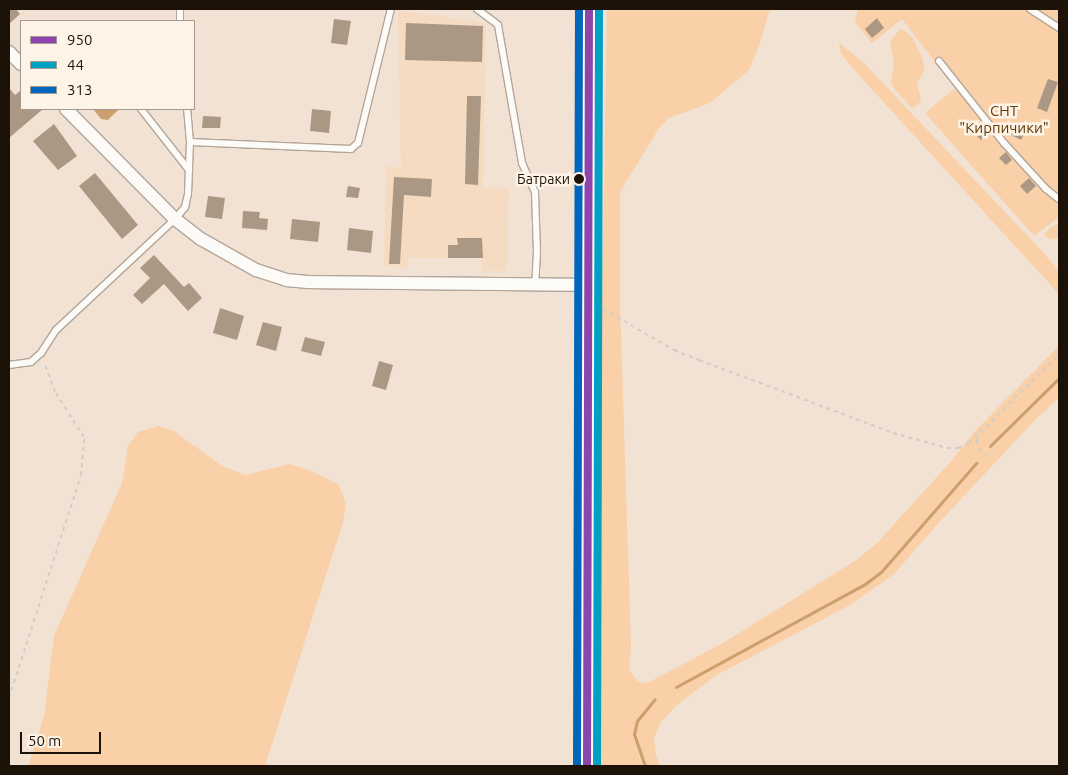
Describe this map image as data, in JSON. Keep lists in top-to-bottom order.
{
  "parks": ["СНТ \"Кирпичики\""],
  "places": ["Батраки"],
  "lines": ["transit line 950", "transit line 44", "transit line 313"],
  "legend": ["950", "44", "313"],
  "scale_bar": "50 m"
}
